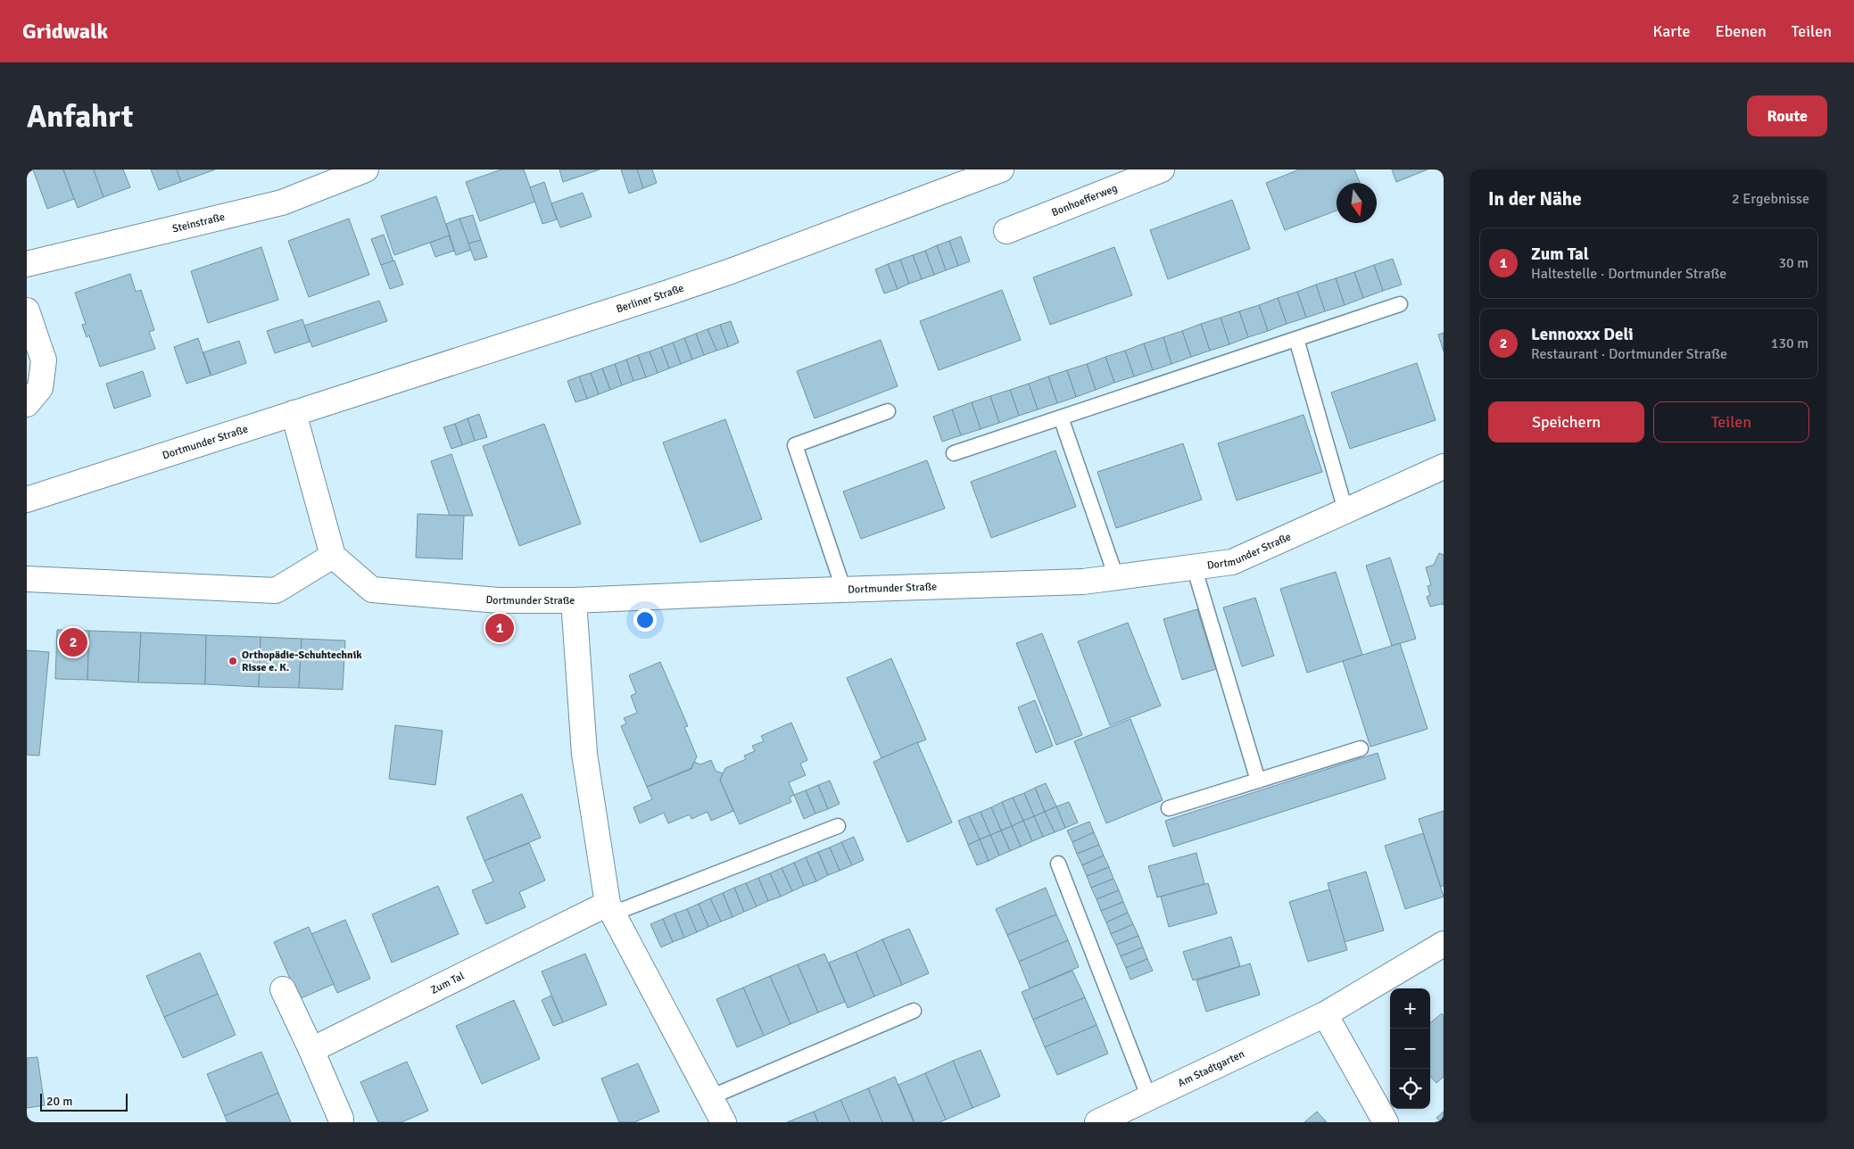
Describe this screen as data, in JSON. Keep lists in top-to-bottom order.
{
  "streets": {
    "street": [
      "Bonhoefferweg",
      "Steinstraße",
      "Berliner Straße",
      "Dortmunder Straße",
      "Zum Tal",
      "Am Stadtgarten"
    ]
  },
  "crossings": [
    ["Berliner Straße", "Dortmunder Straße"]
  ],
  "places": ["Orthopädie-Schuhtechnik Risse e. K."],
  "scale_bar": "20 m",
  "north": "bottom",
  "page": {
    "header": "Gridwalk",
    "nav": ["Karte", "Ebenen", "Teilen"],
    "buttons": [
      "Route",
      ["Speichern", "Teilen"]
    ],
    "title": "Anfahrt",
    "heading": ["In der Nähe", "2 Ergebnisse"],
    "list": [
      {
        "mark": "1",
        "name": "Zum Tal",
        "note": "Haltestelle · Dortmunder Straße",
        "value": "30 m"
      },
      {
        "mark": "2",
        "name": "Lennoxxx Deli",
        "note": "Restaurant · Dortmunder Straße",
        "value": "130 m"
      }
    ],
    "pins": ["1", "2"],
    "map_buttons": ["+", "−"],
    "scale": "20 m"
  }
}
